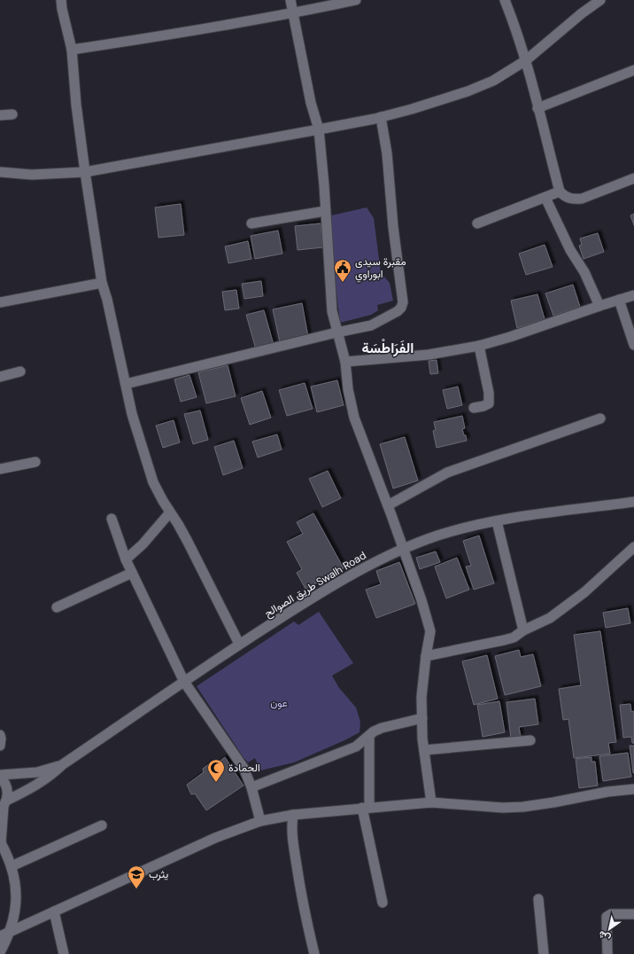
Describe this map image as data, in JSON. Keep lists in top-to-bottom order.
{
  "streets": {
    "street": ["طريق الصوالح Swalh Road"]
  },
  "districts": ["الفَرَاطْسَة"],
  "parks": ["عون"],
  "places": {
    "public building": ["مقبرة سيدى ابوراوي"],
    "mosque": ["الحمادة"],
    "school or university": ["يثرب"]
  },
  "north": "bottom left"
}
